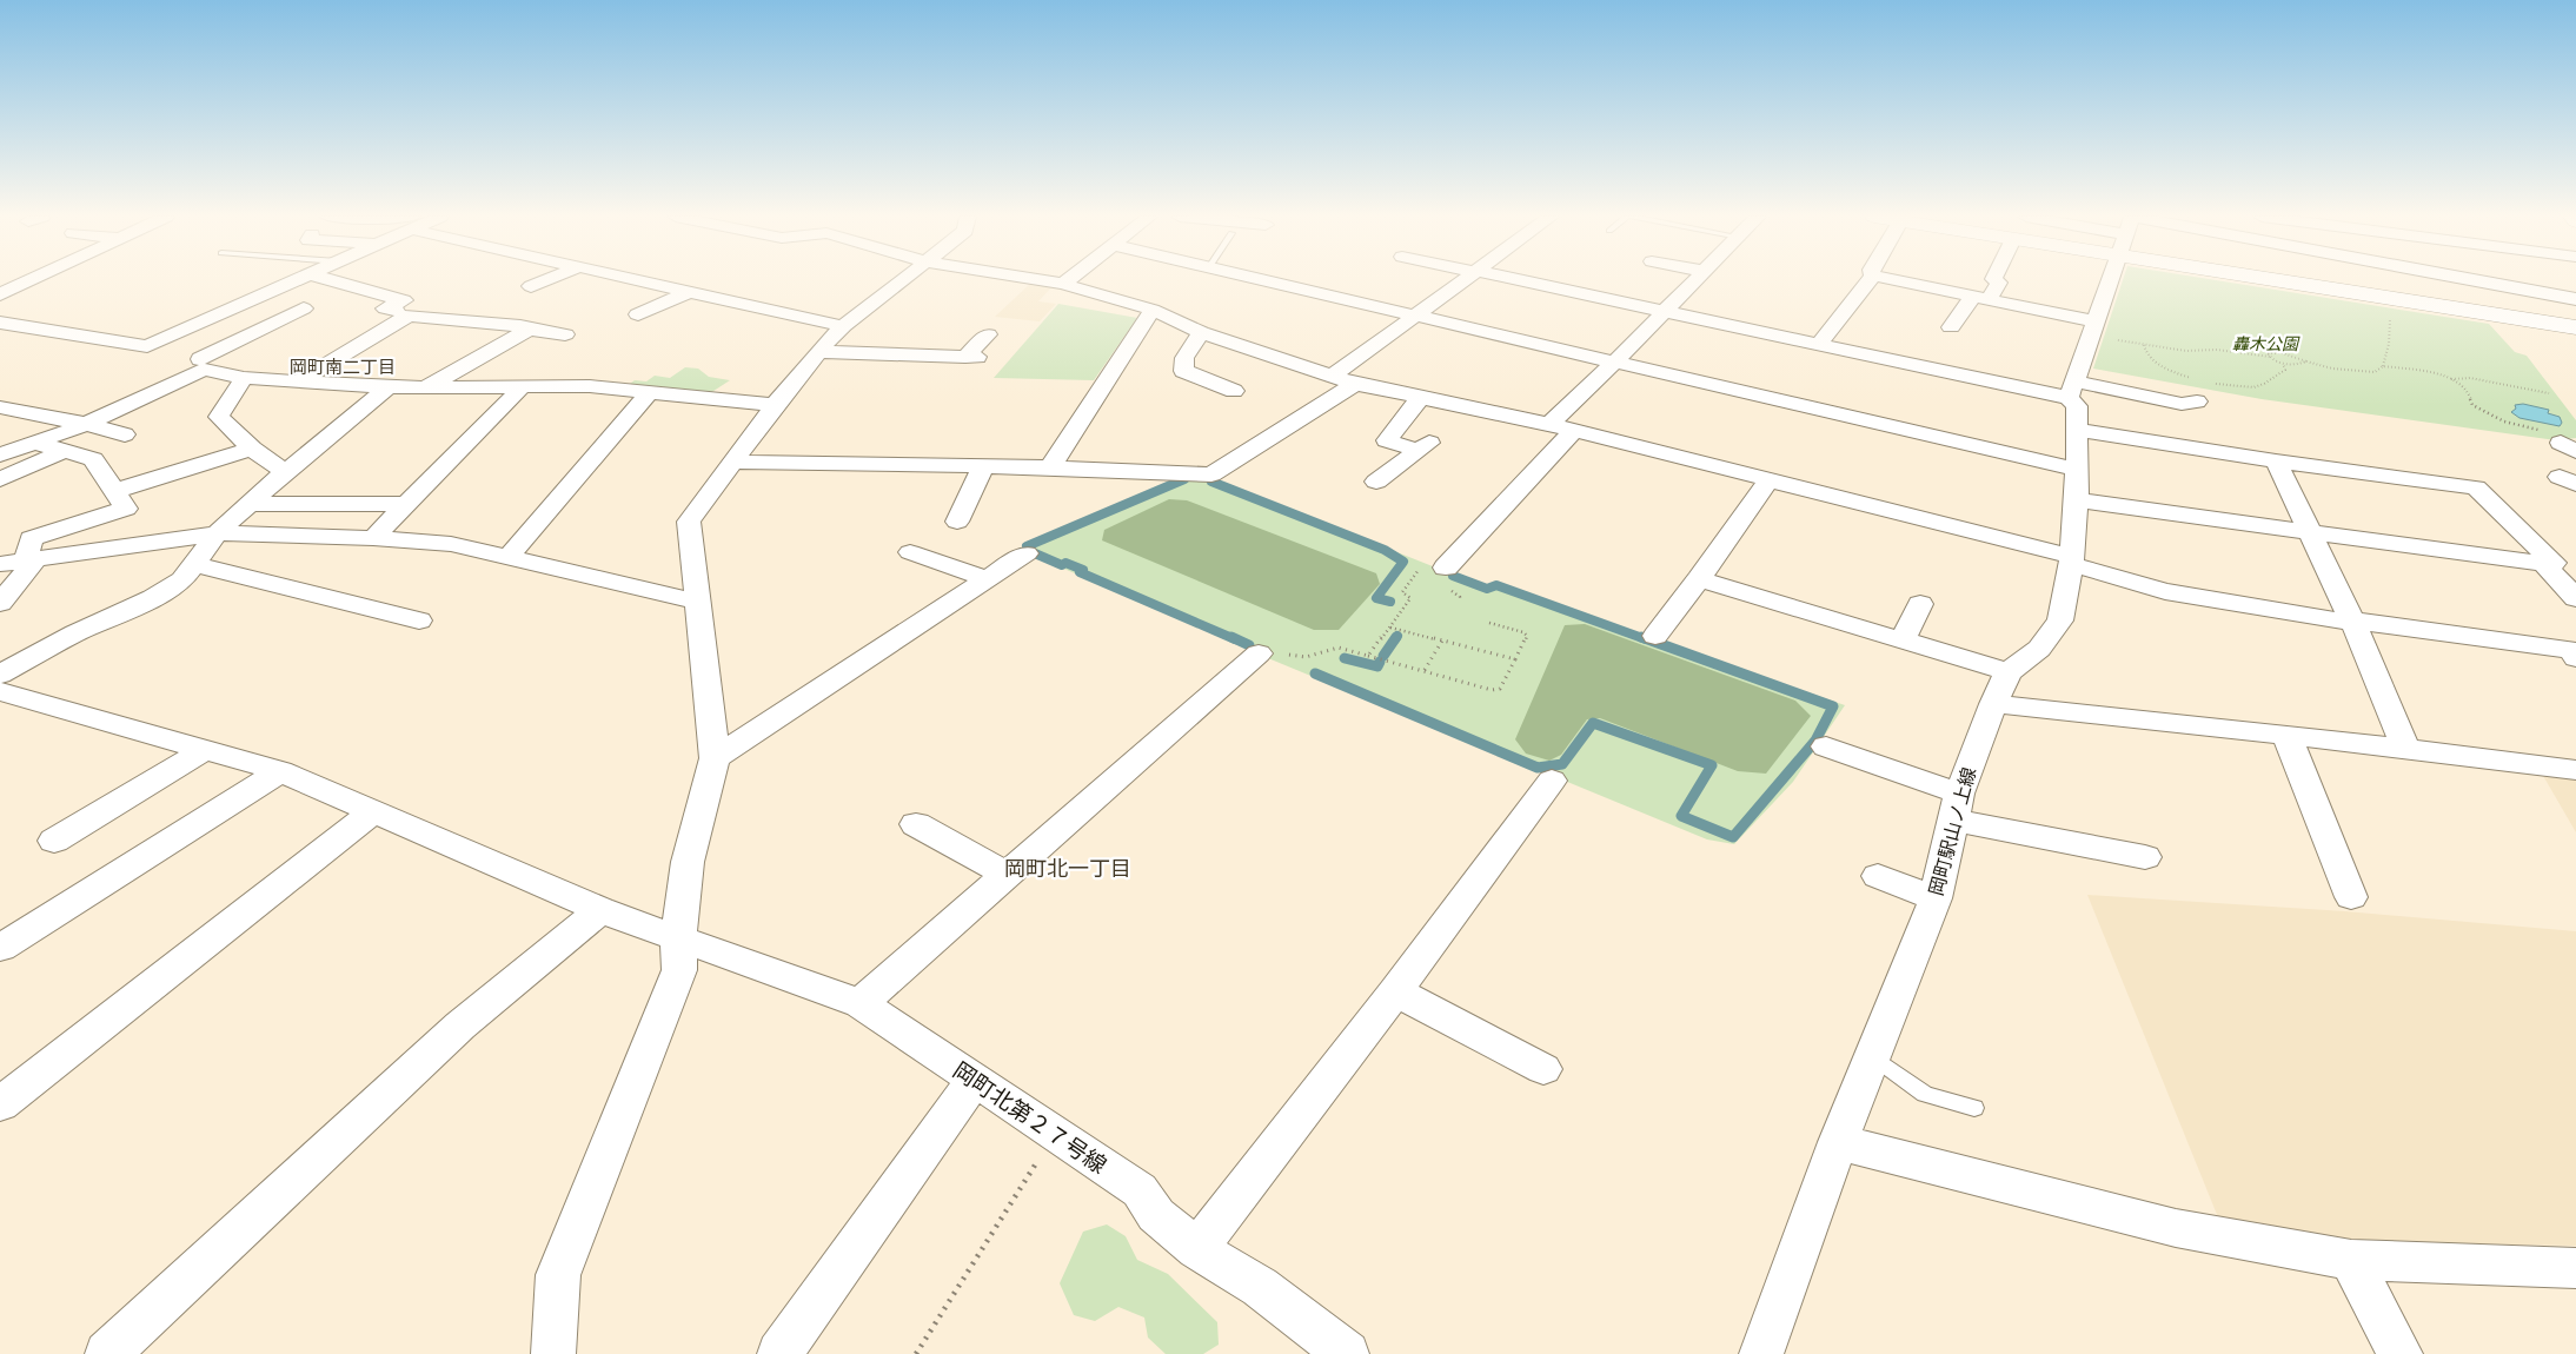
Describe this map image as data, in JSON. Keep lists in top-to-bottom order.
{
  "streets": {
    "street": ["岡町駅山ノ上線", "岡町北第２７号線"]
  },
  "districts": ["岡町南二丁目", "岡町北一丁目"],
  "parks": ["轟木公園"]
}
